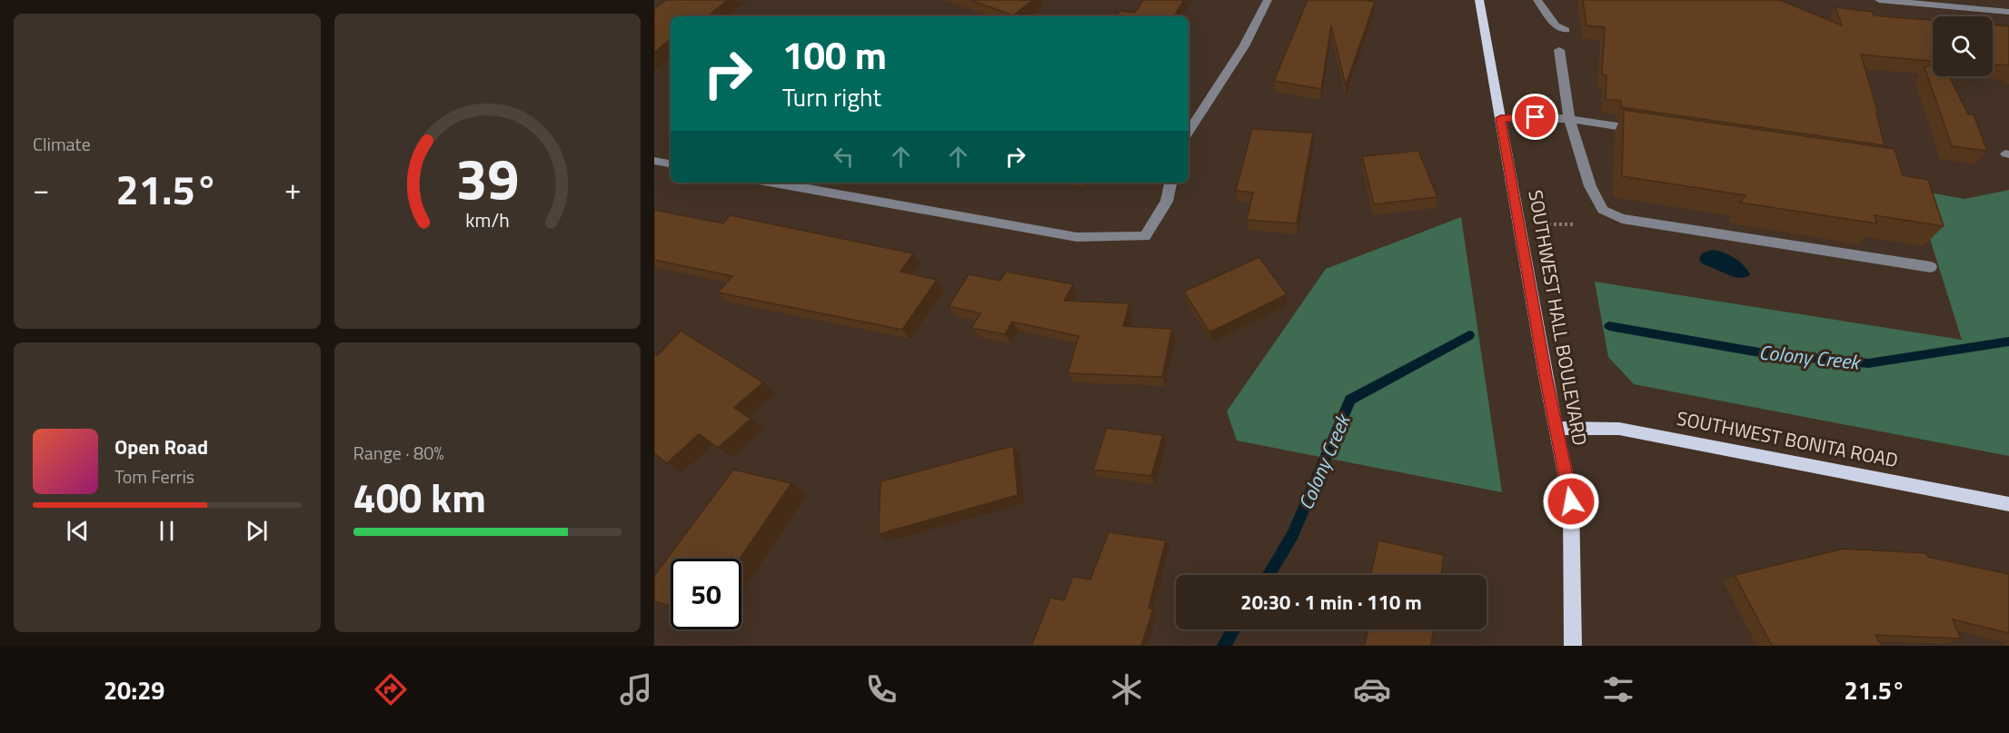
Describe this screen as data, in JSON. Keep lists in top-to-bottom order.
{
  "streets": {
    "main road": ["SOUTHWEST HALL BOULEVARD", "SOUTHWEST BONITA ROAD"]
  },
  "crossings": [
    ["SOUTHWEST HALL BOULEVARD", "SOUTHWEST BONITA ROAD"]
  ],
  "water": ["Colony Creek"],
  "page": {
    "tile": [
      "Climate",
      ["Range · 80%", "400 km"]
    ],
    "turn": ["100 m", "Turn right"],
    "heat": ["−", "21.5°", "+"],
    "song": ["Open Road", "Tom Ferris"],
    "limit": "50",
    "trip": "20:30 · 1 min · 110 m",
    "tabs": ["20:29", "21.5°"],
    "gauge": ["39", "km/h"]
  }
}
